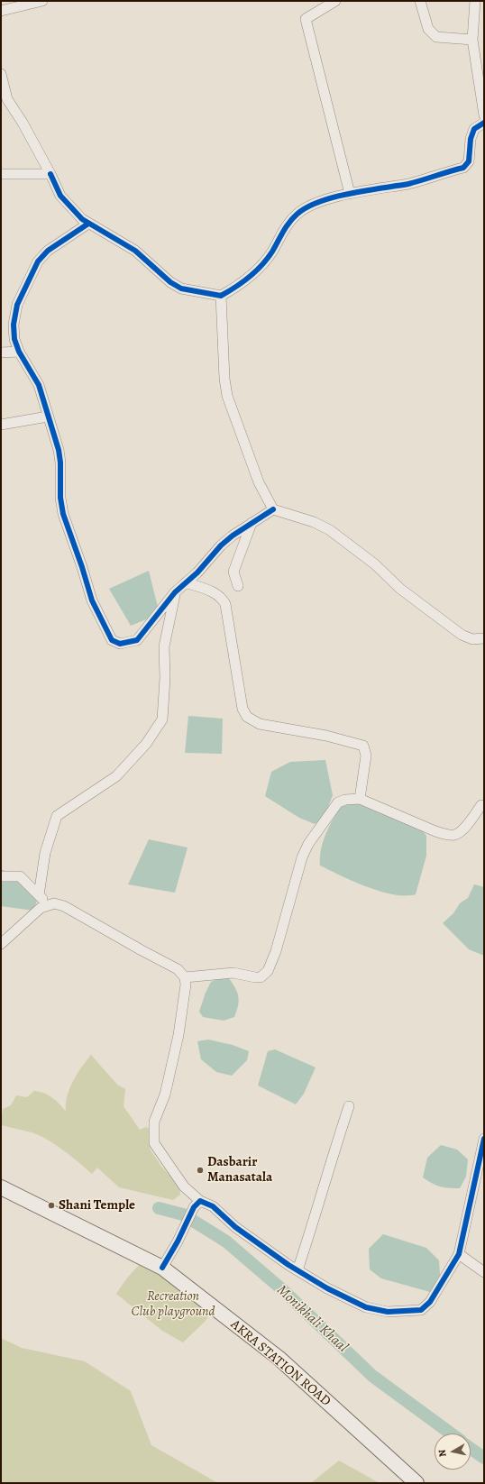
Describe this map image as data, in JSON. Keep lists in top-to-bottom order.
{
  "streets": {
    "main road": ["AKRA STATION ROAD"]
  },
  "water": ["Monikhali Khaal"],
  "parks": ["Recreation Club playground"],
  "places": ["Dasbarir Manasatala", "Shani Temple"],
  "north": "left"
}
